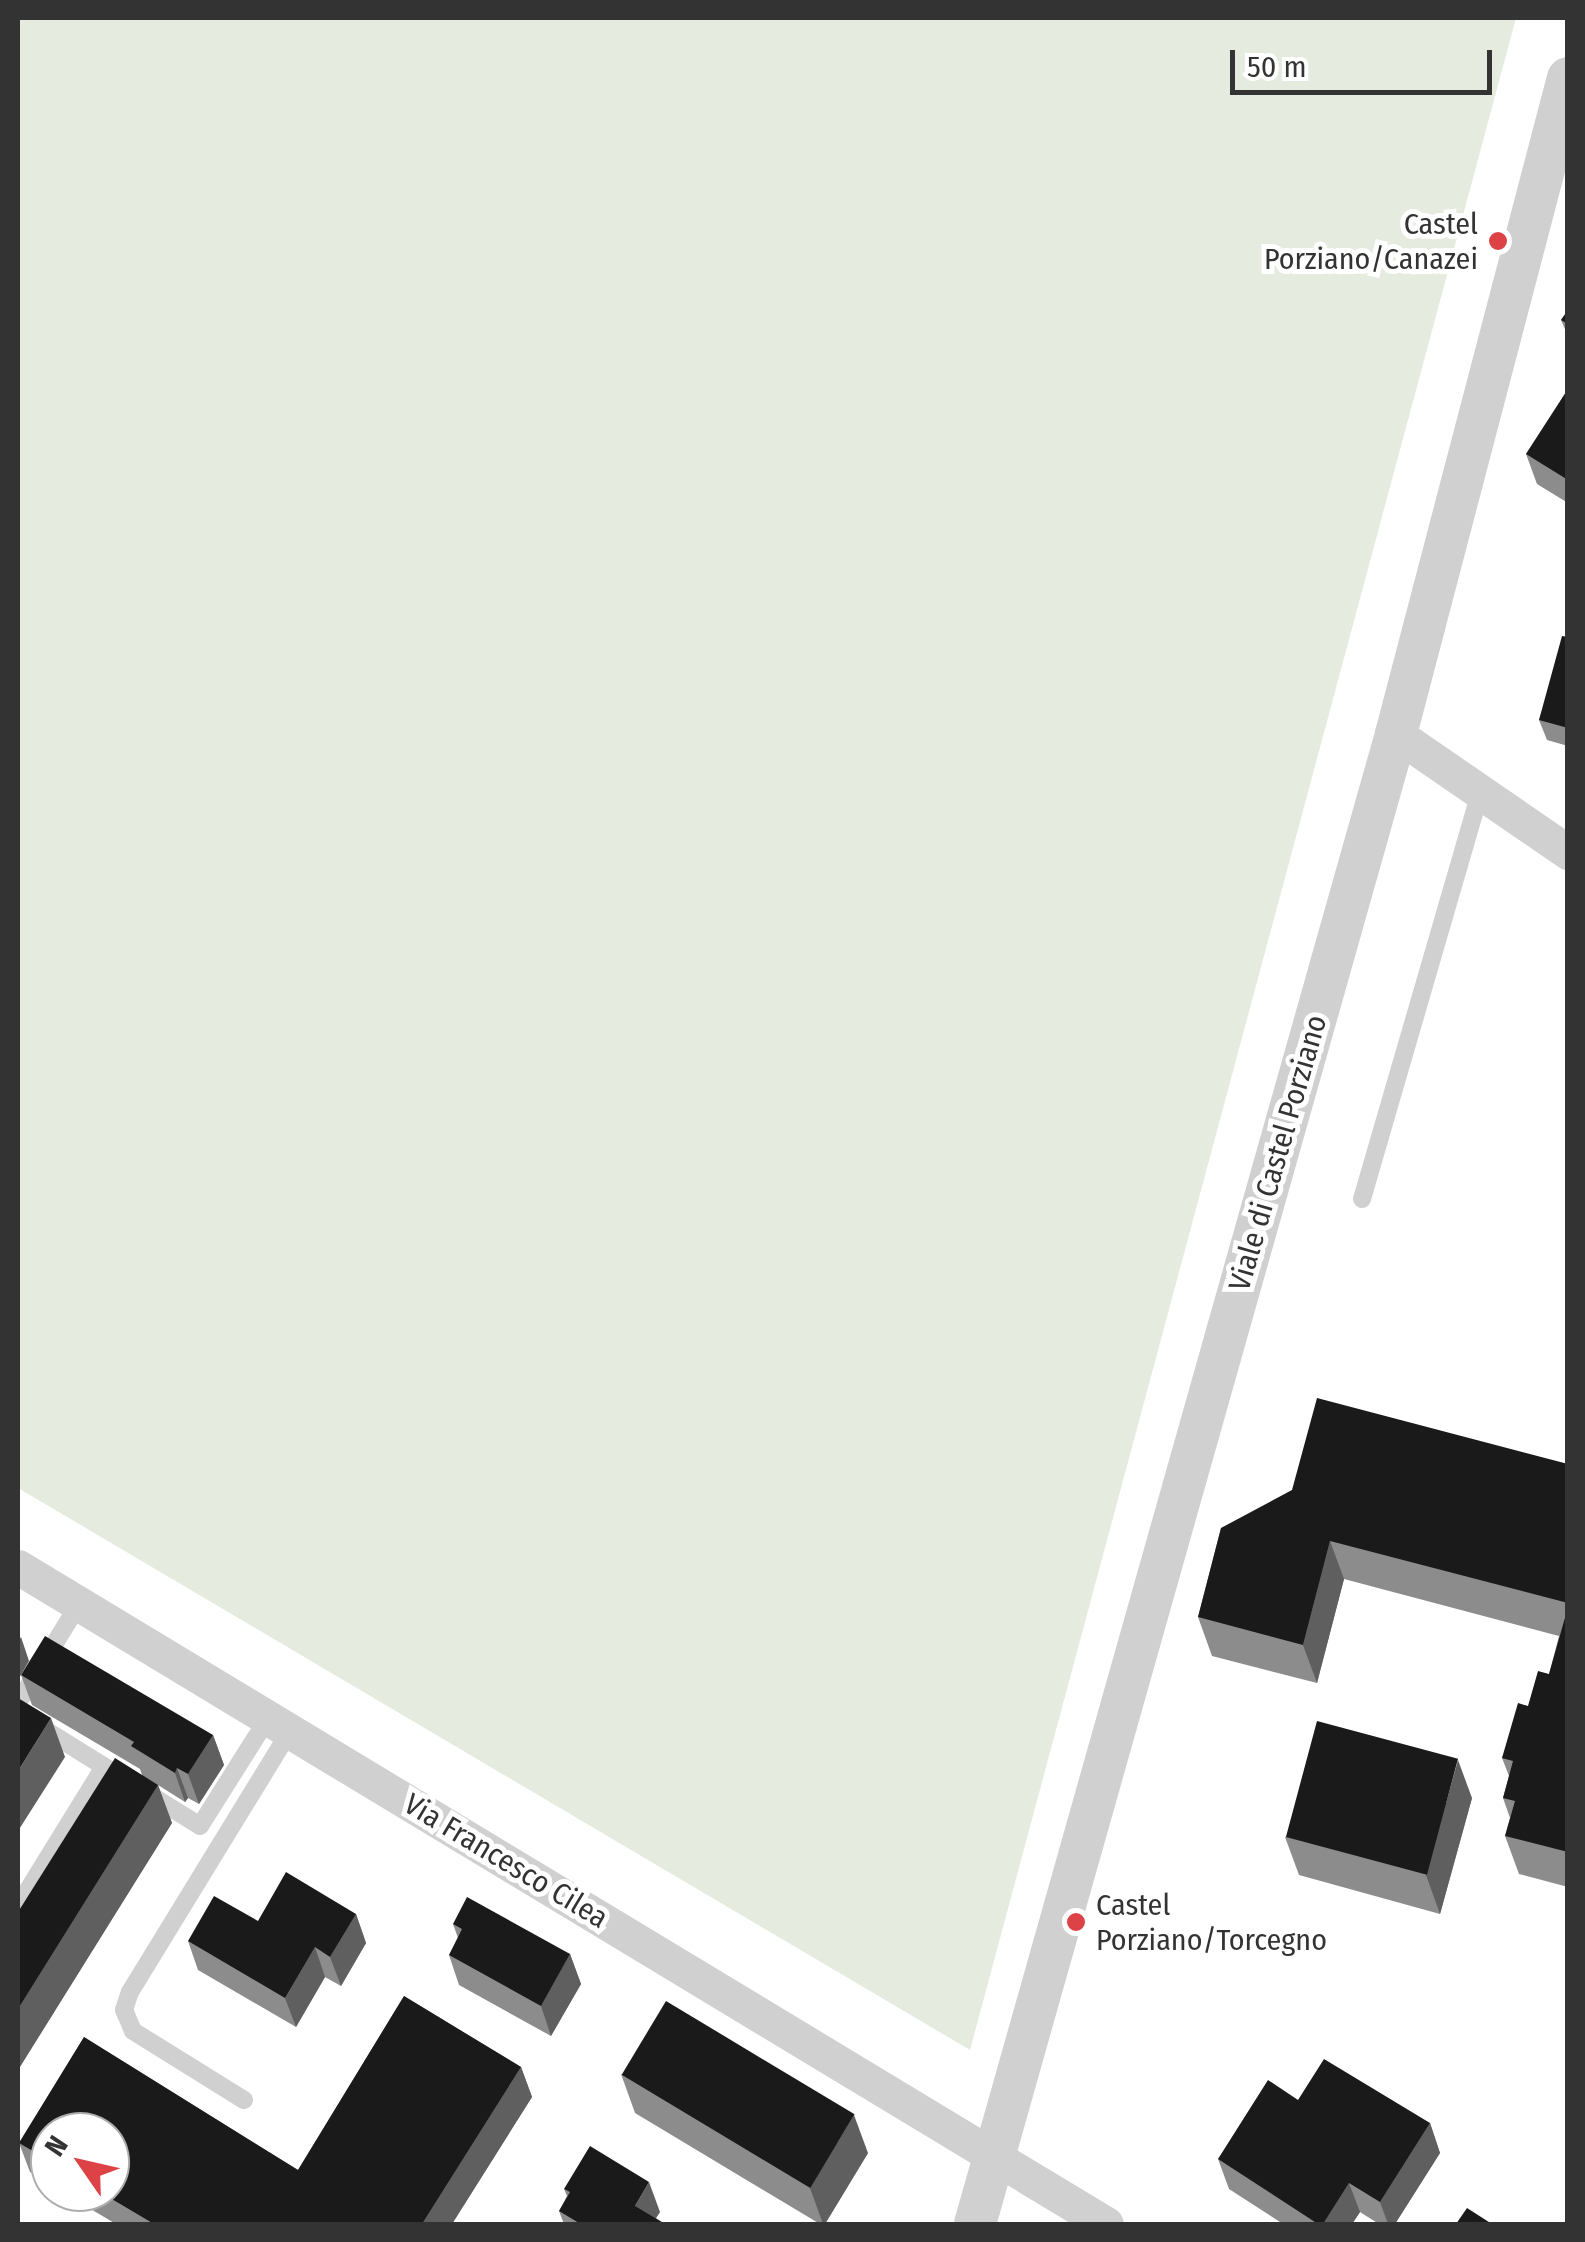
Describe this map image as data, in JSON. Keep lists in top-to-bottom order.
{
  "streets": {
    "street": ["Viale di Castel Porziano", "Via Francesco Cilea"]
  },
  "crossings": [
    ["Viale di Castel Porziano", "Via Francesco Cilea"]
  ],
  "places": ["Castel Porziano/Canazei", "Castel Porziano/Torcegno"],
  "scale_bar": "50 m",
  "north": "top left"
}
